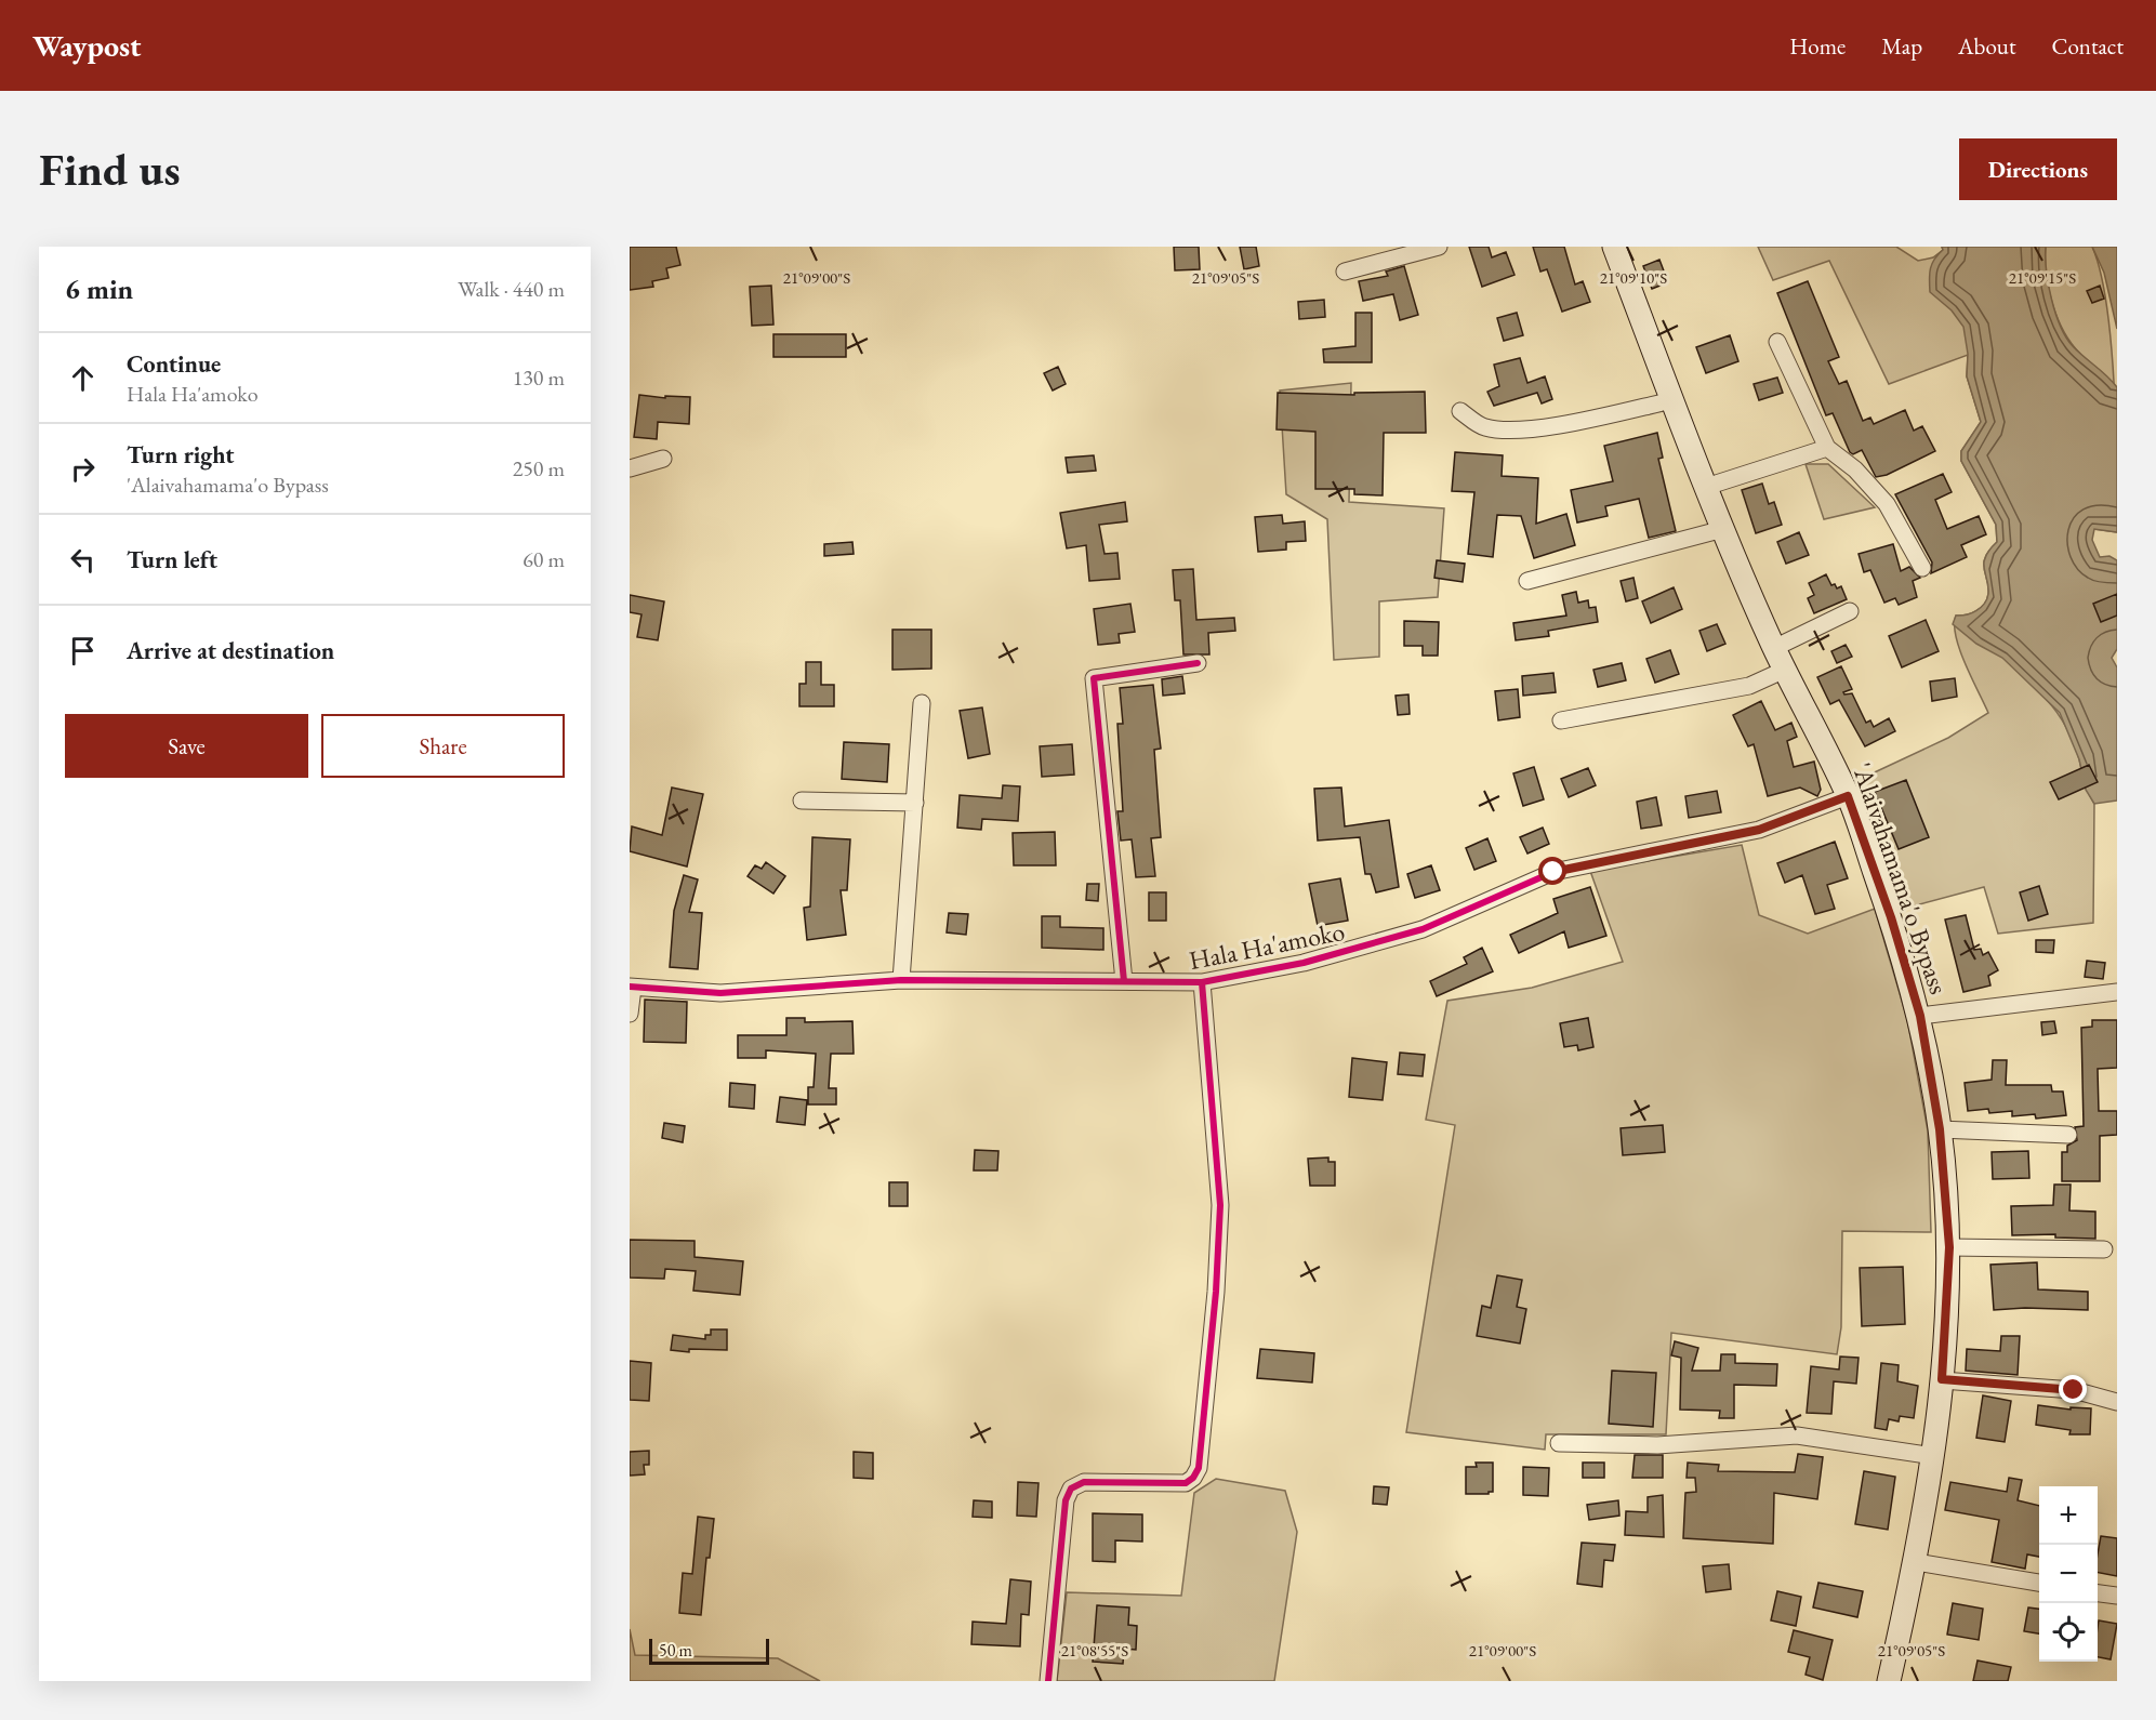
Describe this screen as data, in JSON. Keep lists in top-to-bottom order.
{
  "streets": {
    "main road": ["'Alaivahamama'o Bypass"],
    "street": ["Hala Ha'amoko"]
  },
  "crossings": [
    ["'Alaivahamama'o Bypass", "Hala Ha'amoko"]
  ],
  "scale_bar": "50 m",
  "page": {
    "header": "Waypost",
    "nav": [
      "Home",
      "Map",
      "About",
      "Contact"
    ],
    "buttons": [
      "Directions",
      ["Save", "Share"]
    ],
    "title": "Find us",
    "heading": ["6 min", "Walk · 440 m"],
    "list": [
      ["Continue", "Hala Ha'amoko", "130 m"],
      ["Turn right", "'Alaivahamama'o Bypass", "250 m"],
      ["Turn left", "60 m"],
      "Arrive at destination"
    ],
    "map_buttons": ["+", "−"],
    "scale": "50 m"
  },
  "coordinates": [
    "21°09'00\"S",
    "21°09'05\"S",
    "21°09'10\"S",
    "21°09'15\"S",
    "21°08'55\"S"
  ]
}
